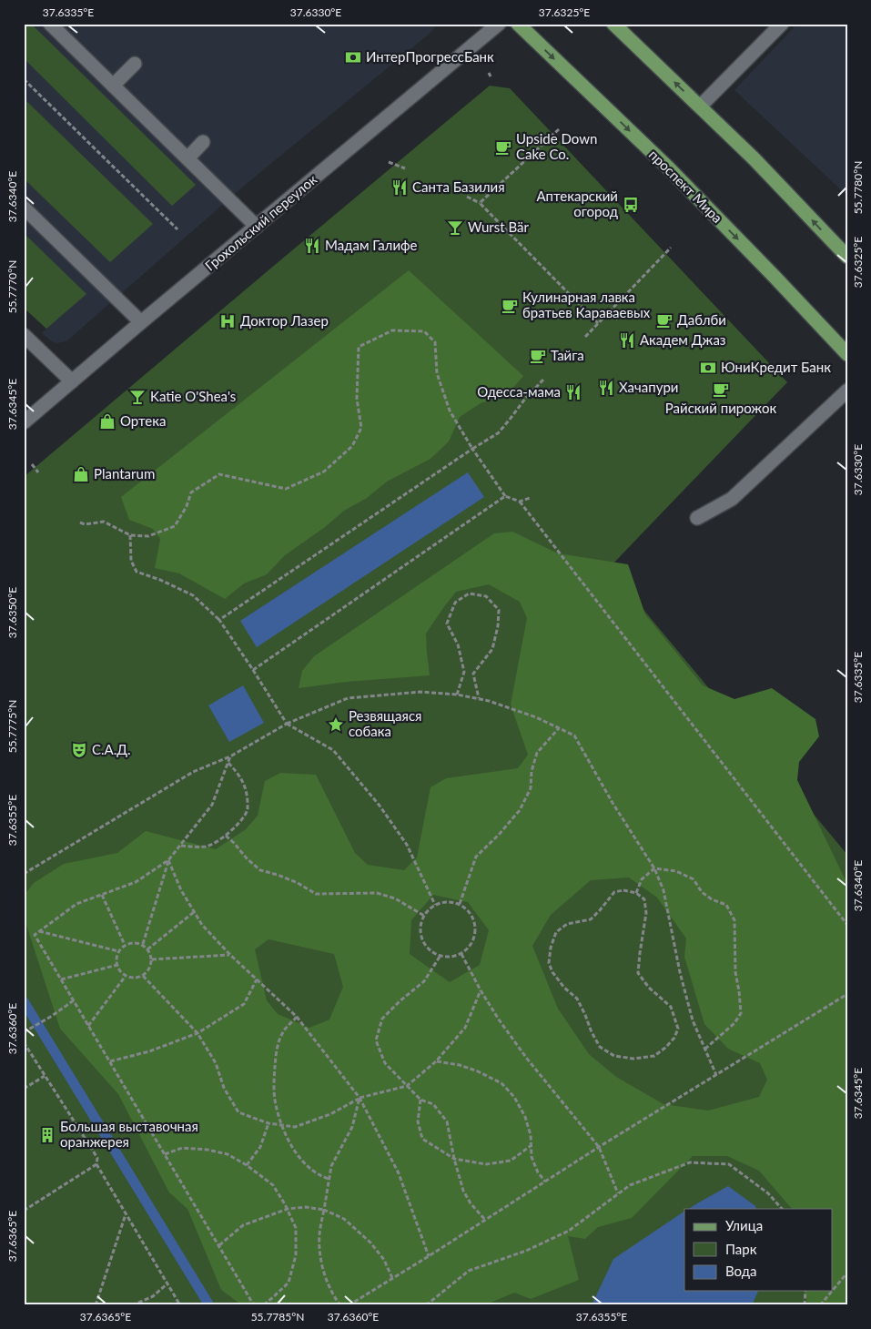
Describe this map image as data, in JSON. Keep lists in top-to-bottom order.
{
  "streets": {
    "main road": ["проспект Мира"],
    "street": ["Грохольский переулок"]
  },
  "places": {
    "bank": ["ИнтерПрогрессБанк", "ЮниКредит Банк"],
    "cafe": [
      "Upside Down Cake Co.",
      "Кулинарная лавка братьев Караваевых",
      "Даблби",
      "Тайга",
      "Райский пирожок"
    ],
    "restaurant": [
      "Санта Базилия",
      "Мадам Галифе",
      "Академ Джаз",
      "Хачапури",
      "Одесса-мама"
    ],
    "bus stop": ["Аптекарский огород"],
    "bar": ["Wurst Bär", "Katie O'Shea's"],
    "hospital": ["Доктор Лазер"],
    "shop": ["Ортека", "Plantarum"],
    "place": ["Резвящаяся собака"],
    "theatre": ["С.А.Д."],
    "building": ["Большая выставочная оранжерея"]
  },
  "legend": ["Улица", "Парк", "Вода"],
  "coordinates": [
    "37.6335°E",
    "37.6330°E",
    "37.6325°E",
    "55.7780°N",
    "37.6340°E",
    "55.7770°N",
    "37.6345°E",
    "37.6350°E",
    "55.7775°N",
    "37.6355°E",
    "37.6360°E",
    "37.6365°E",
    "55.7785°N"
  ]
}
